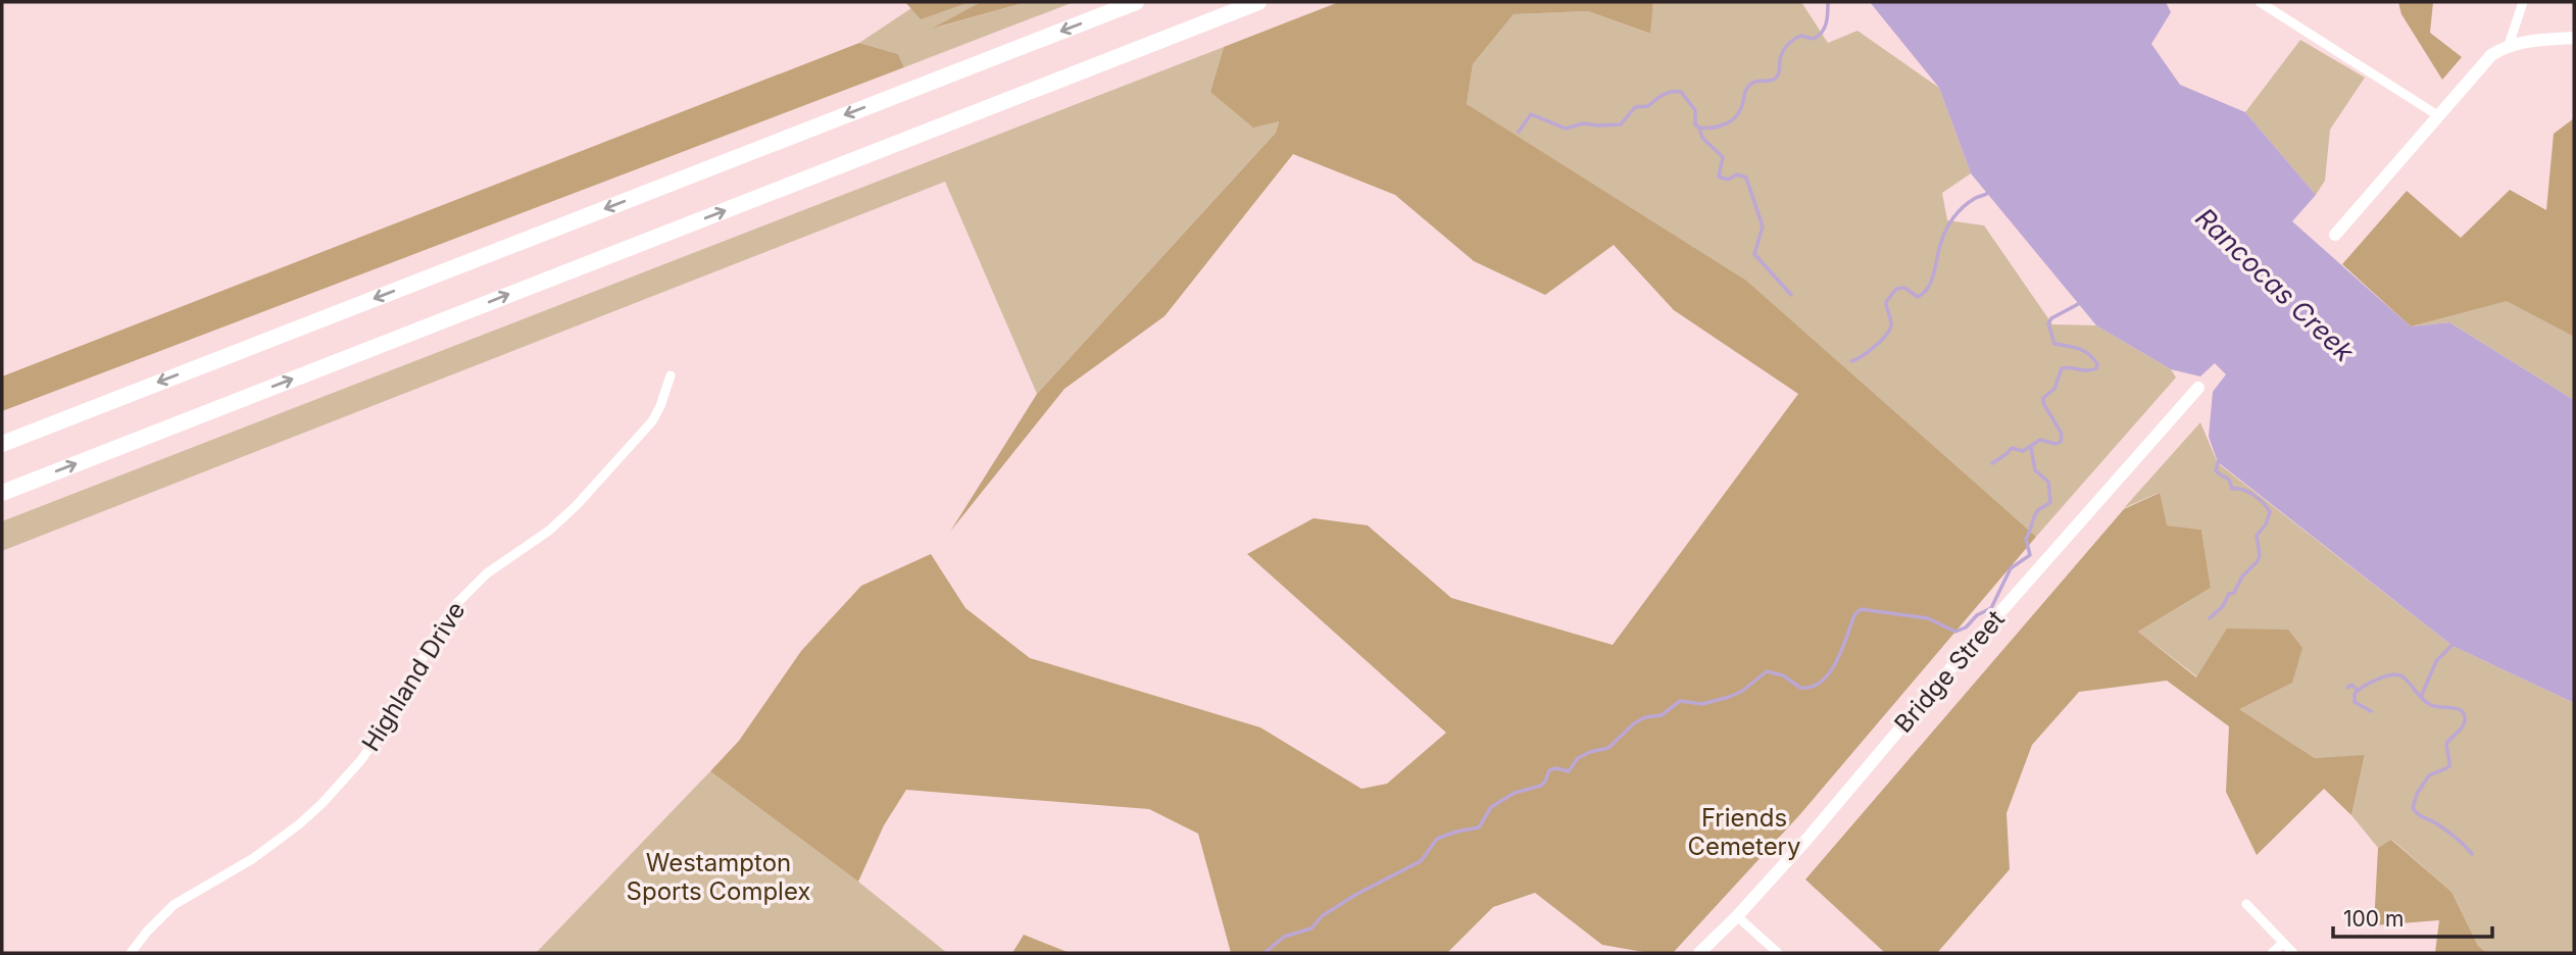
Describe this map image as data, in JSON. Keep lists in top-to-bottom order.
{
  "streets": {
    "main road": ["Bridge Street"],
    "street": ["Highland Drive"]
  },
  "water": ["Rancocas Creek"],
  "parks": ["Friends Cemetery", "Westampton Sports Complex"],
  "scale_bar": "100 m"
}
